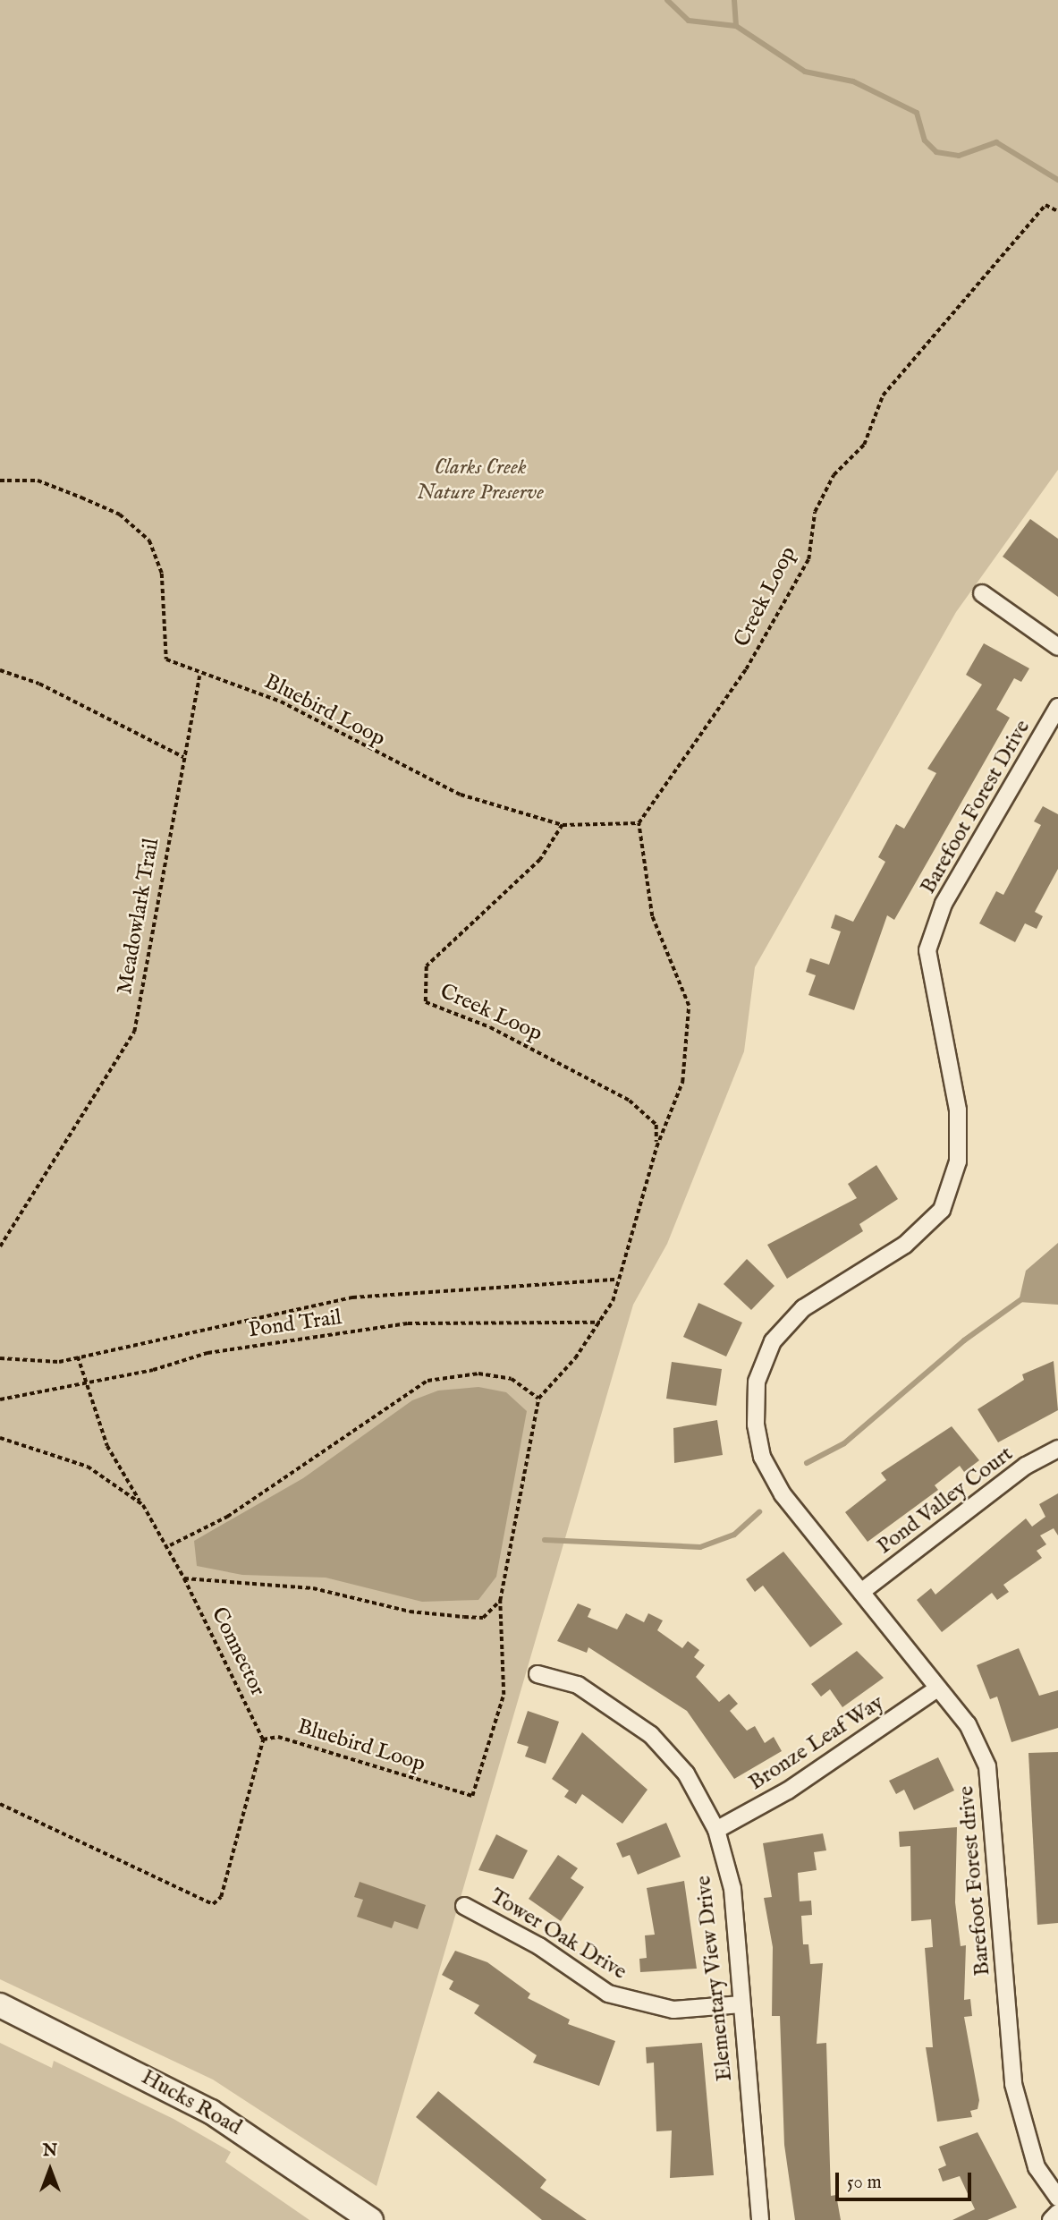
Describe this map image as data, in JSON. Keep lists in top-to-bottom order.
{
  "streets": {
    "main road": ["Hucks Road"],
    "street": [
      "Barefoot Forest Drive",
      "Pond Valley Court",
      "Bronze Leaf Way",
      "Barefoot Forest drive",
      "Tower Oak Drive",
      "Elementary View Drive"
    ],
    "path": [
      "Creek Loop",
      "Bluebird Loop",
      "Meadowlark Trail",
      "Pond Trail",
      "Connector"
    ]
  },
  "crossings": [
    ["Creek Loop", "Bluebird Loop"],
    ["Bluebird Loop", "Connector"],
    ["Barefoot Forest Drive", "Pond Valley Court"],
    ["Barefoot Forest Drive", "Barefoot Forest drive"],
    ["Pond Valley Court", "Barefoot Forest drive"],
    ["Bronze Leaf Way", "Barefoot Forest drive"],
    ["Bronze Leaf Way", "Elementary View Drive"],
    ["Tower Oak Drive", "Elementary View Drive"]
  ],
  "parks": ["Clarks Creek Nature Preserve"],
  "scale_bar": "50 m",
  "north": "top"
}
